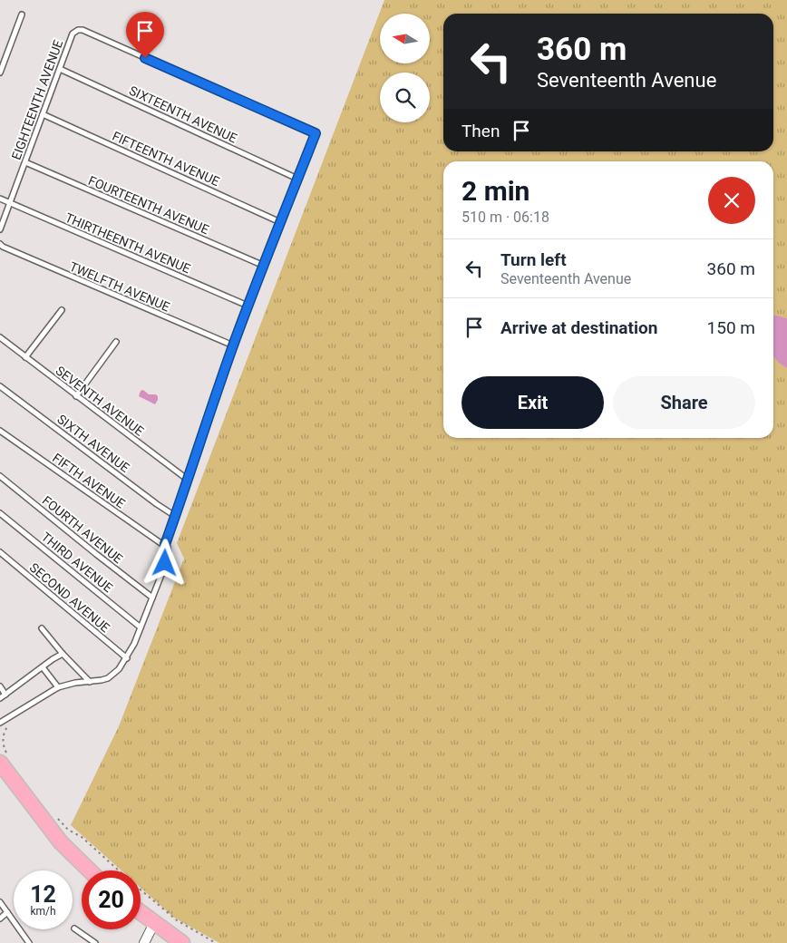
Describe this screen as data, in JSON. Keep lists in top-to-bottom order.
{
  "streets": {
    "lane": [
      "EIGHTEENTH AVENUE",
      "SIXTEENTH AVENUE",
      "FIFTEENTH AVENUE",
      "FOURTEENTH AVENUE",
      "THIRTHEENTH AVENUE",
      "TWELFTH AVENUE",
      "SEVENTH AVENUE",
      "SIXTH AVENUE",
      "FIFTH AVENUE",
      "FOURTH AVENUE",
      "THIRD AVENUE",
      "SECOND AVENUE"
    ]
  },
  "crossings": [
    ["EIGHTEENTH AVENUE", "SIXTEENTH AVENUE"],
    ["EIGHTEENTH AVENUE", "FIFTEENTH AVENUE"],
    ["EIGHTEENTH AVENUE", "FOURTEENTH AVENUE"],
    ["EIGHTEENTH AVENUE", "THIRTHEENTH AVENUE"]
  ],
  "north": "left",
  "page": {
    "turn": ["360 m", "Seventeenth Avenue"],
    "then": "Then",
    "heading": ["2 min", "510 m · 06:18"],
    "list": [
      {
        "name": "Turn left",
        "note": "Seventeenth Avenue",
        "value": "360 m"
      },
      {
        "name": "Arrive at destination",
        "value": "150 m"
      }
    ],
    "buttons": ["Exit", "Share"],
    "speed": "12 km/h",
    "limit": "20"
  }
}
